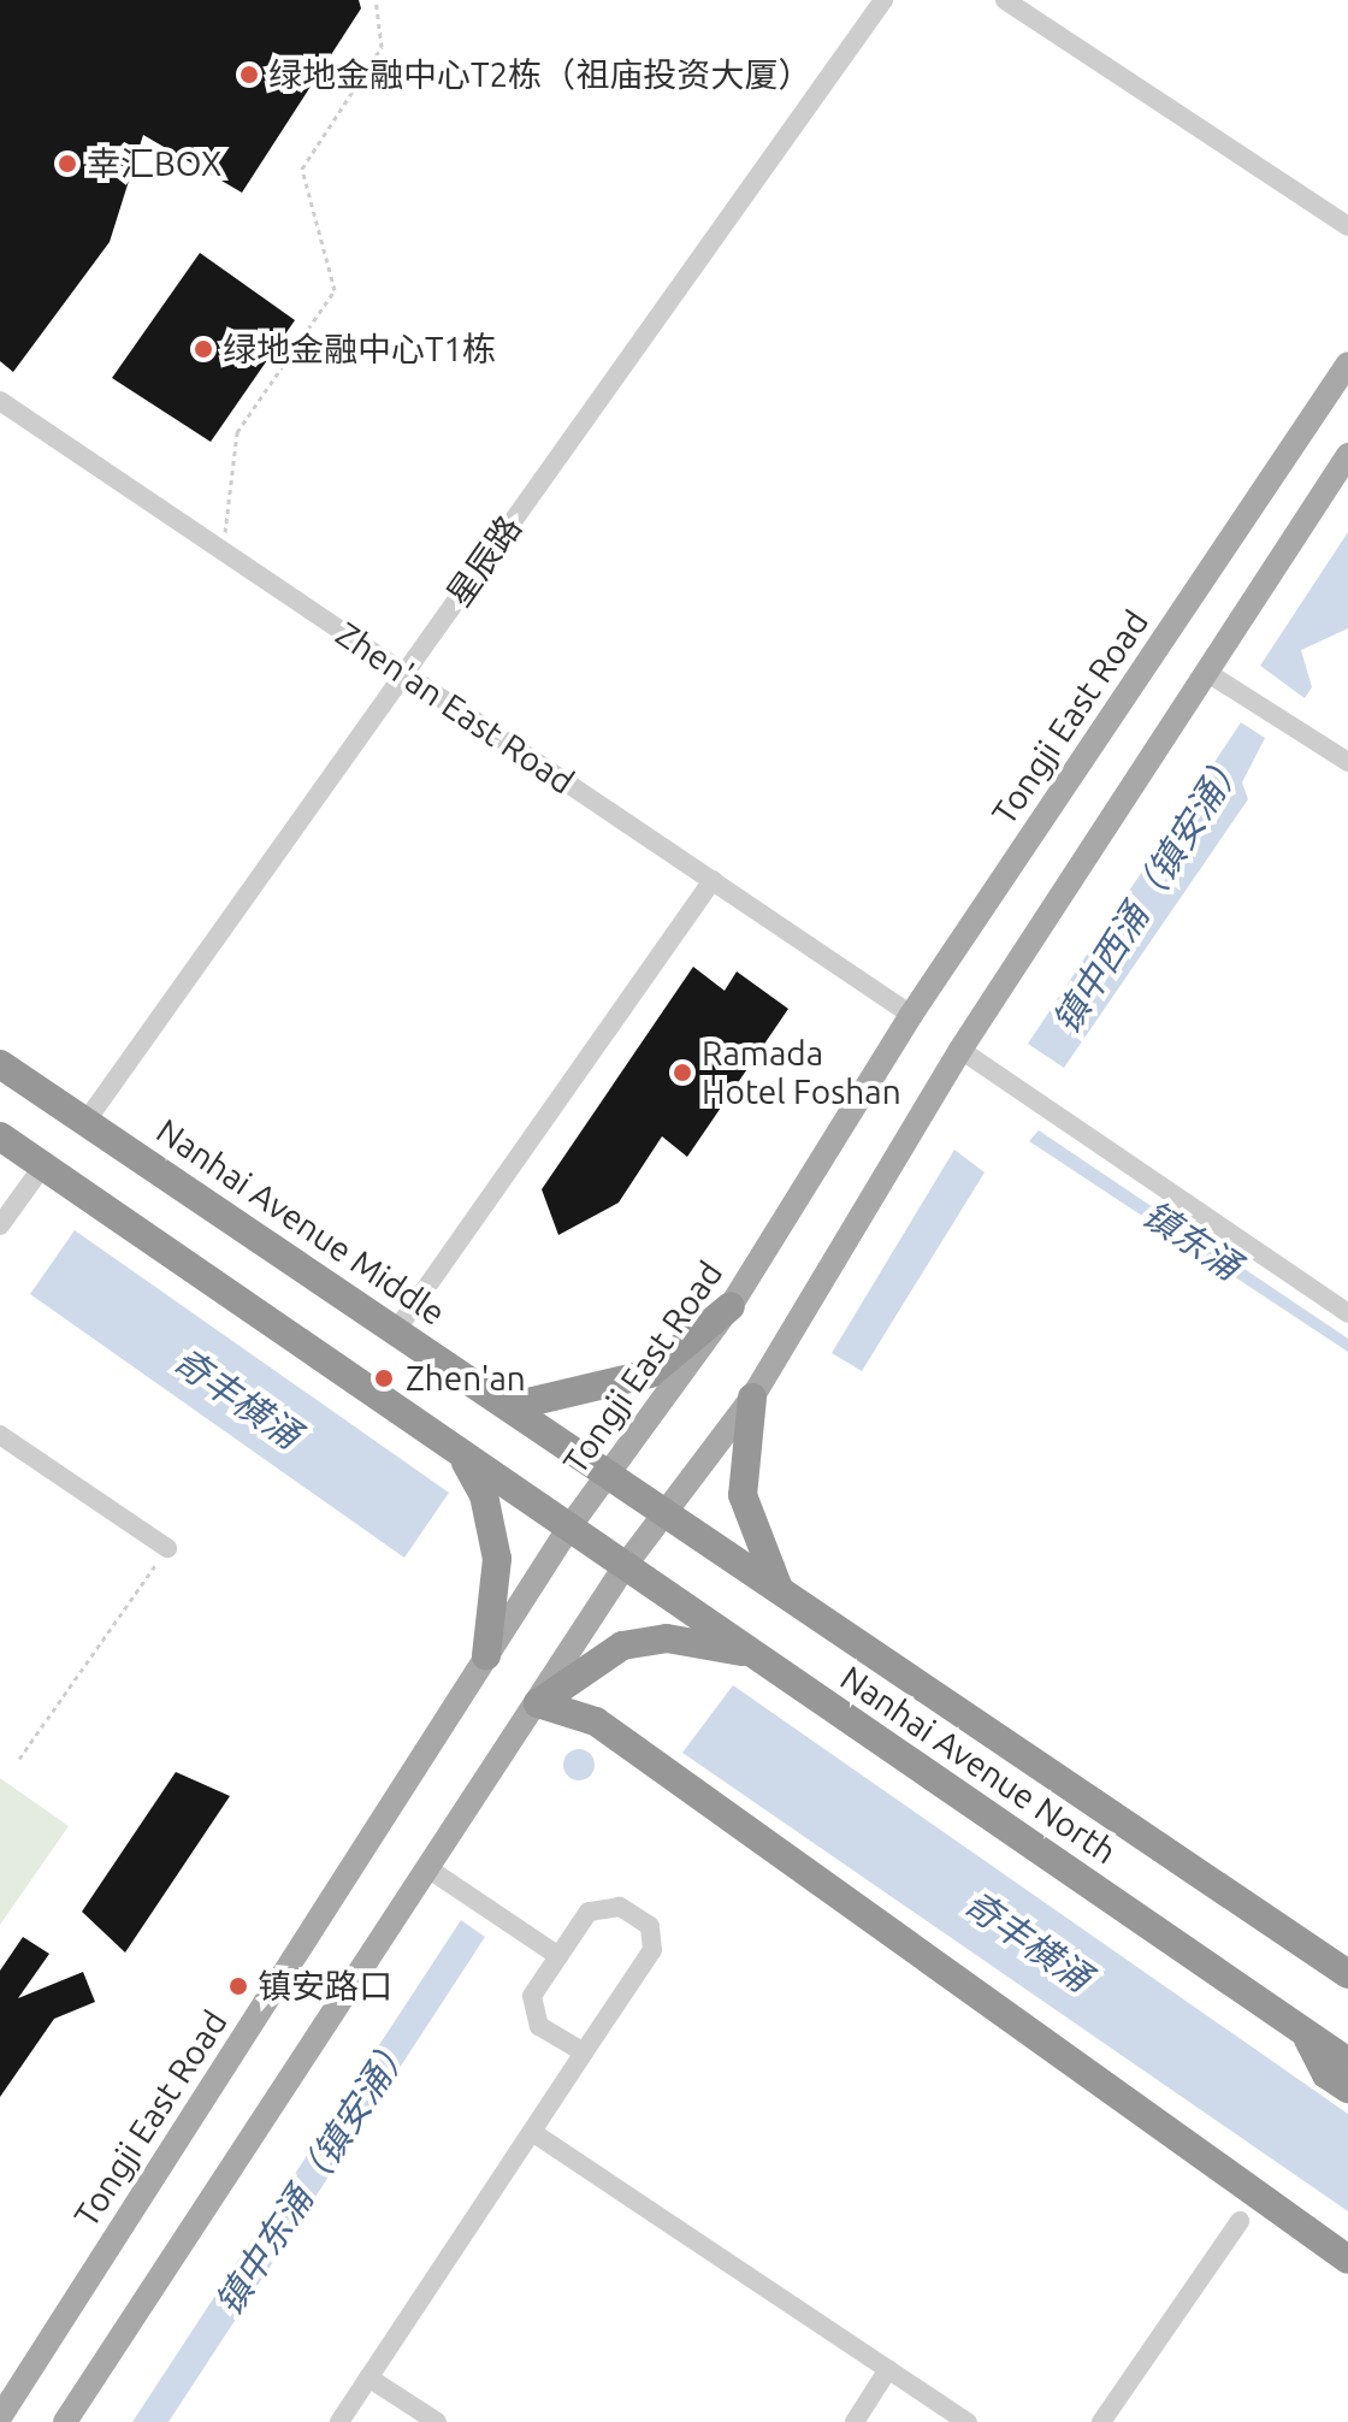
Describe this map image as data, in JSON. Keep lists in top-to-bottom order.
{
  "streets": {
    "highway": ["Nanhai Avenue Middle", "Nanhai Avenue North"],
    "main road": ["Tongji East Road"],
    "street": ["星辰路", "Zhen'an East Road"]
  },
  "crossings": [
    ["星辰路", "Zhen'an East Road"],
    ["星辰路", "Nanhai Avenue Middle"],
    ["Zhen'an East Road", "Tongji East Road"],
    ["Tongji East Road", "Nanhai Avenue Middle"],
    ["Tongji East Road", "Nanhai Avenue North"],
    ["Nanhai Avenue Middle", "Nanhai Avenue North"]
  ],
  "water": [
    "镇中西涌（镇安涌）",
    "镇东涌",
    "奇丰横涌",
    "镇中东涌（镇安涌）"
  ],
  "places": [
    "绿地金融中心T2栋（祖庙投资大厦）",
    "幸汇BOX",
    "绿地金融中心T1栋",
    "Ramada Hotel Foshan",
    "Zhen'an",
    "镇安路口"
  ]
}
